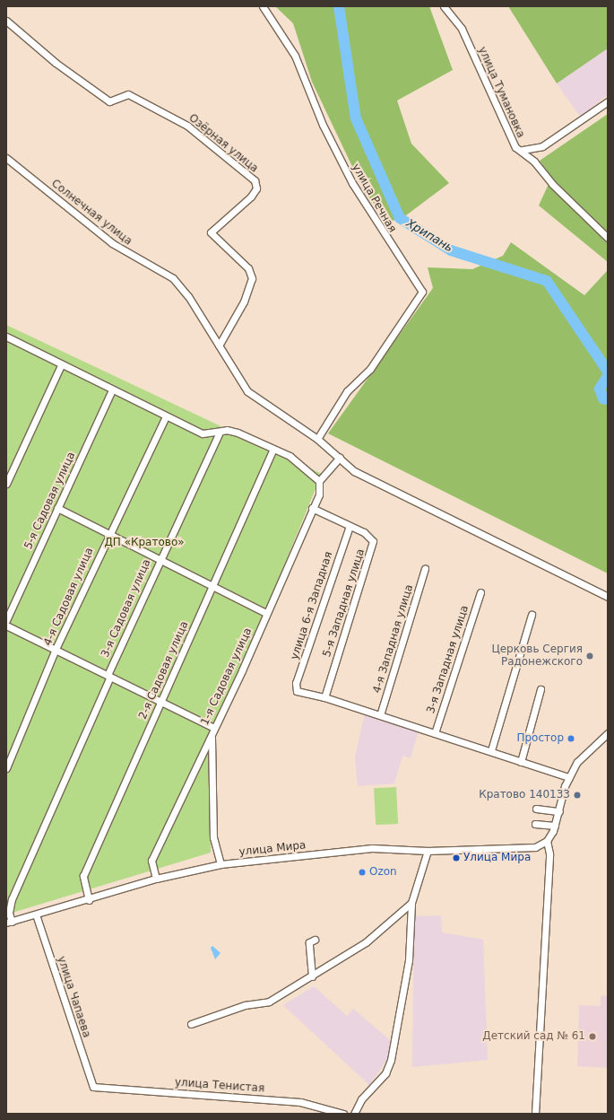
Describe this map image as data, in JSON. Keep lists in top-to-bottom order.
{
  "streets": {
    "street": [
      "улица Тумановка",
      "Озёрная улица",
      "улица Речная",
      "Солнечная улица",
      "5-я Садовая улица",
      "4-я Садовая улица",
      "5-я Западная улица",
      "улица 6-я Западная",
      "3-я Садовая улица",
      "4-я Западная улица",
      "3-я Западная улица",
      "2-я Садовая улица",
      "1-я Садовая улица",
      "улица Мира",
      "улица Чапаева",
      "улица Тенистая"
    ]
  },
  "crossings": [
    ["Озёрная улица", "Солнечная улица"],
    ["улица Речная", "Солнечная улица"],
    ["5-я Западная улица", "улица 6-я Западная"],
    ["5-я Западная улица", "1-я Садовая улица"],
    ["3-я Садовая улица", "улица Мира"],
    ["2-я Садовая улица", "улица Мира"],
    ["1-я Садовая улица", "улица Мира"],
    ["улица Мира", "улица Чапаева"],
    ["улица Чапаева", "улица Тенистая"]
  ],
  "water": ["Хрипань"],
  "parks": ["ДП «Кратово»"],
  "places": [
    "Церковь Сергия Радонежского",
    "Простор",
    "Кратово 140133",
    "Улица Мира",
    "Ozon",
    "Детский сад № 61"
  ]
}
